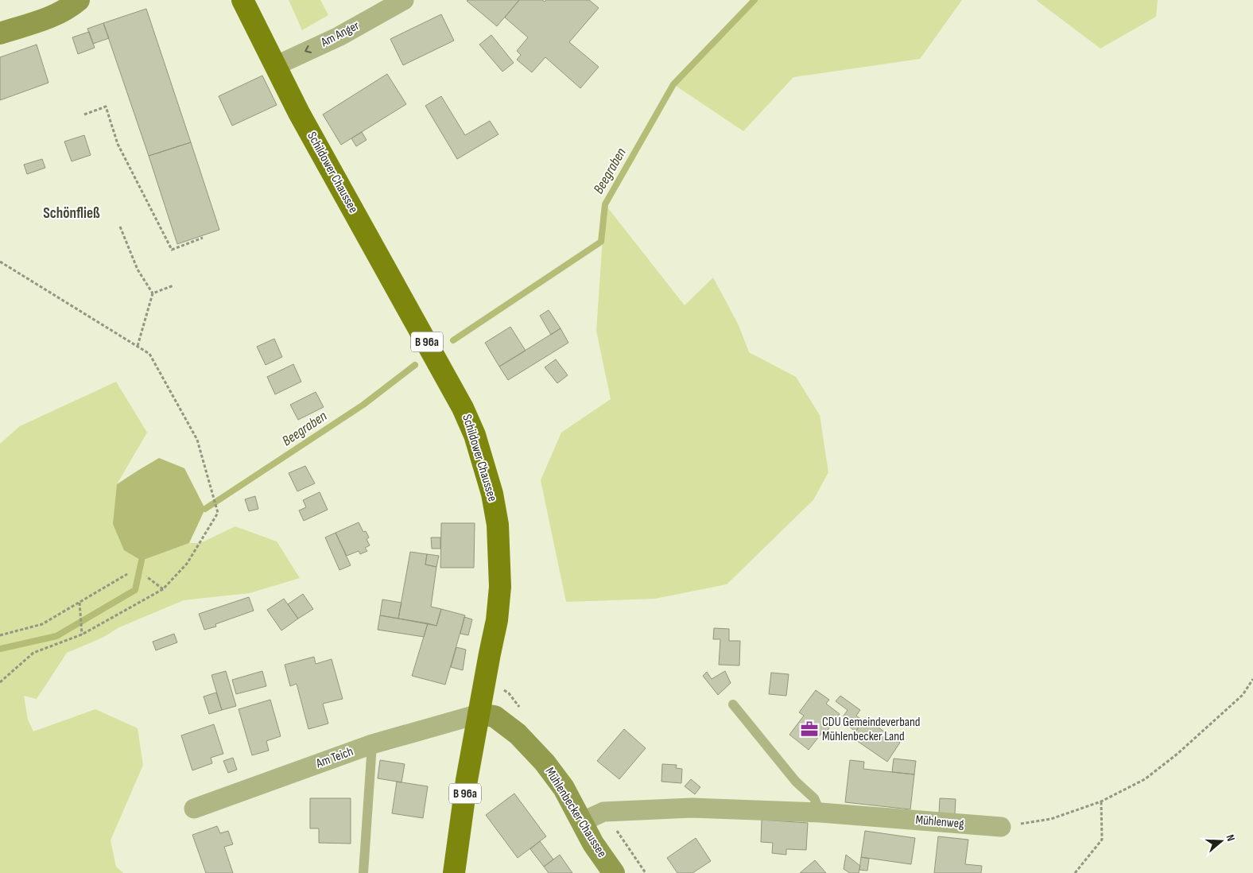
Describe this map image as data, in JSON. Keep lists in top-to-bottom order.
{
  "streets": {
    "main road": ["Schildower Chaussee", "B 96a", "Mühlenbecker Chaussee"],
    "street": ["Am Anger", "Am Teich", "Mühlenweg"]
  },
  "crossings": [
    ["Am Anger", "Schildower Chaussee"],
    ["Schildower Chaussee", "Am Teich"],
    ["Schildower Chaussee", "Mühlenbecker Chaussee"],
    ["Am Teich", "Mühlenbecker Chaussee"],
    ["Mühlenbecker Chaussee", "Mühlenweg"]
  ],
  "one_way": ["Am Anger"],
  "districts": ["Schönfließ"],
  "water": ["Beegraben"],
  "places": {
    "office": ["CDU Gemeindeverband Mühlenbecker Land"]
  },
  "north": "right"
}
